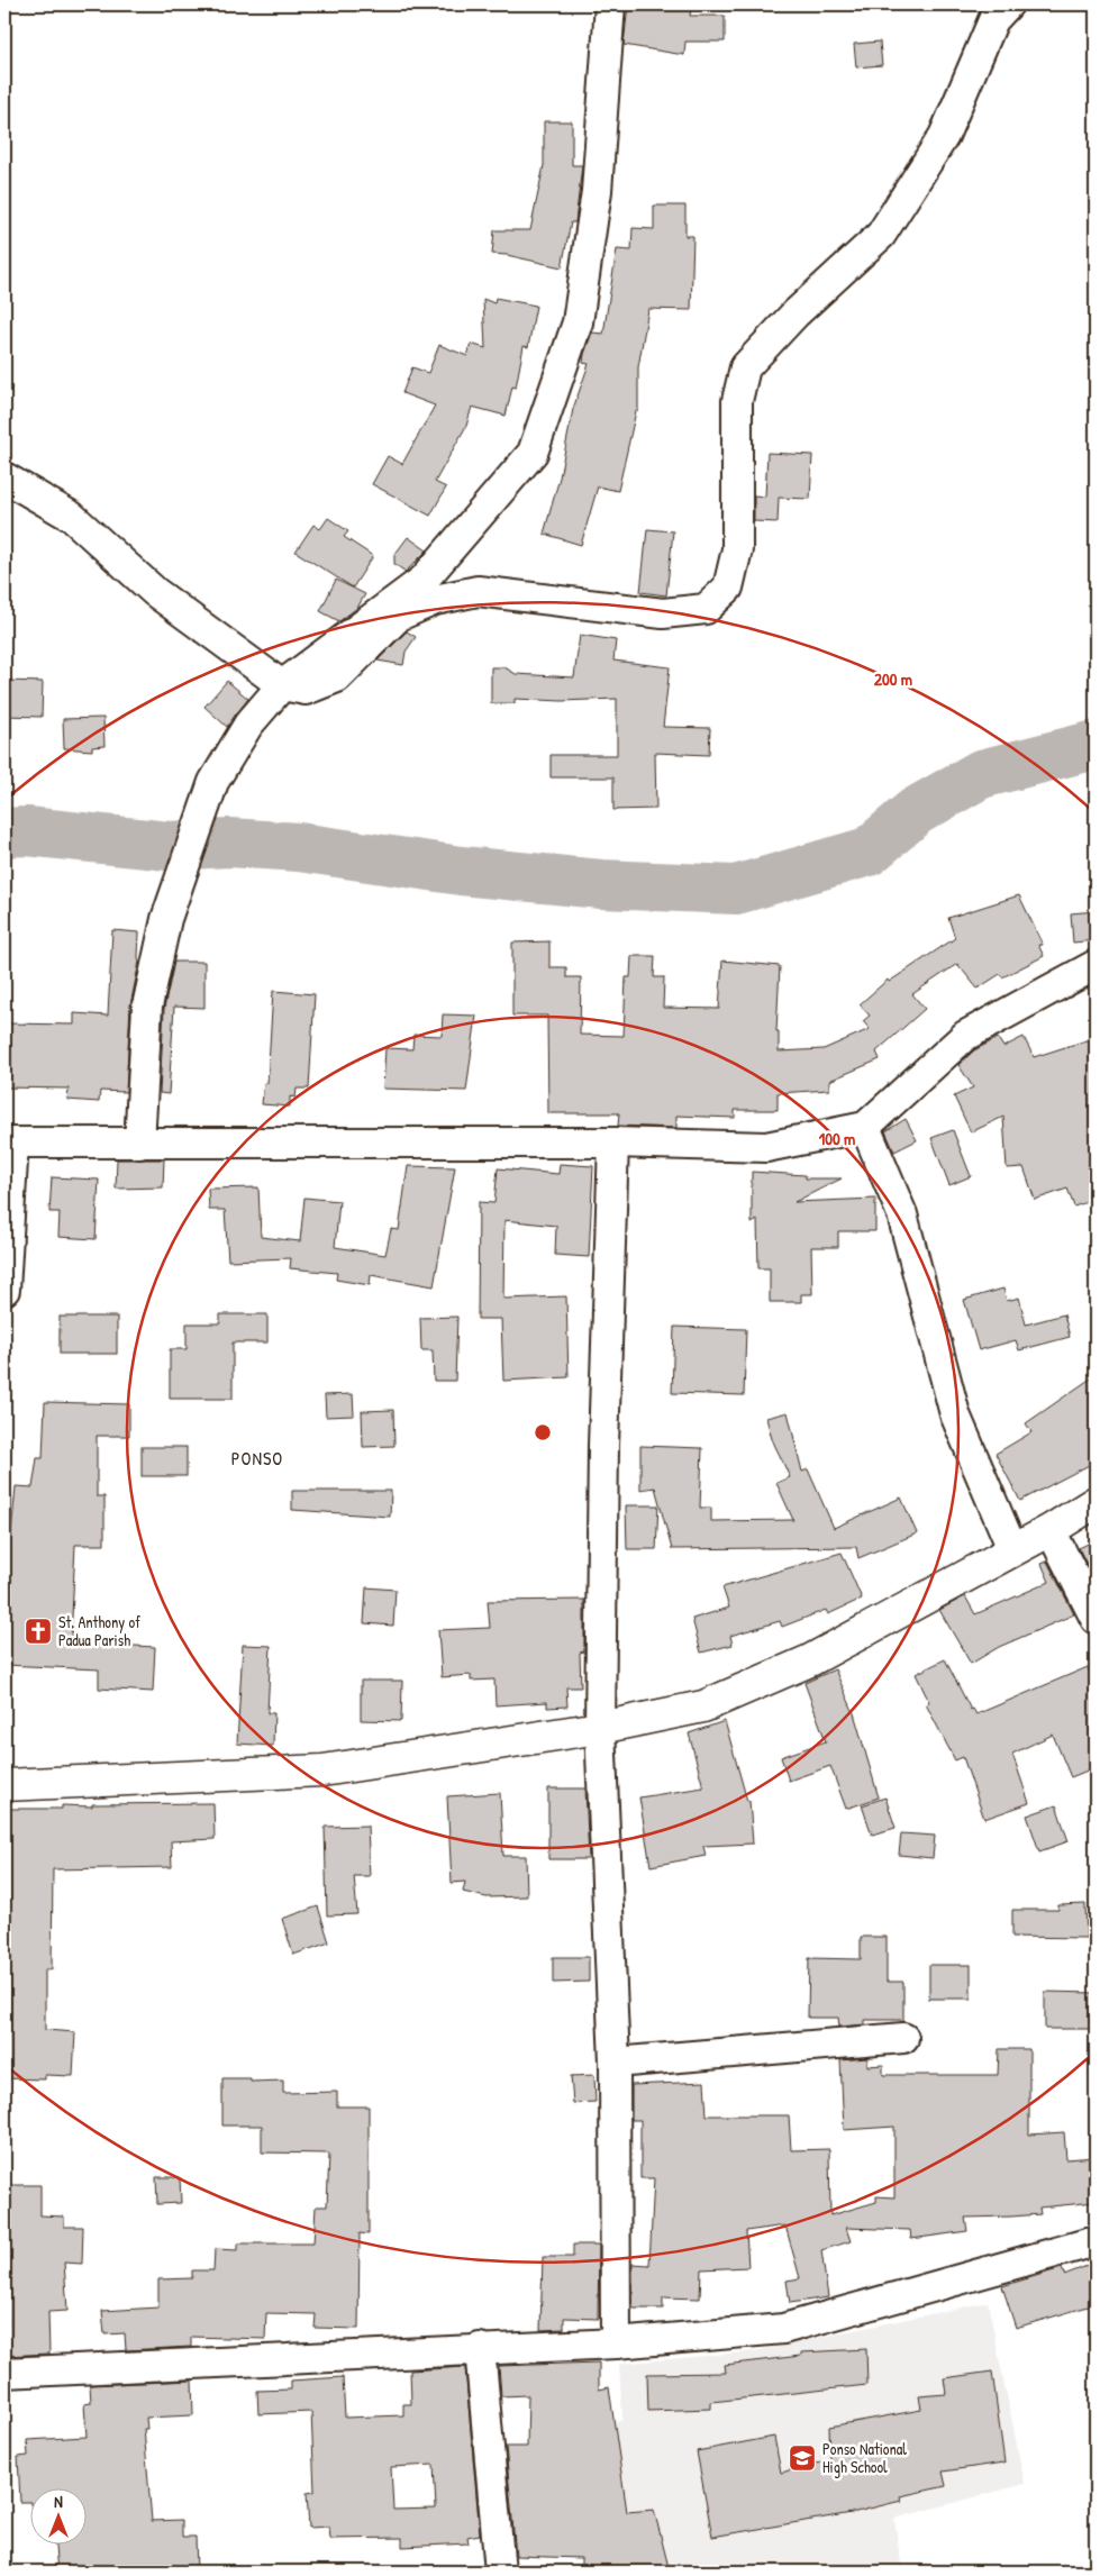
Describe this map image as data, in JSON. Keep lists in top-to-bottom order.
{
  "districts": ["PONSO"],
  "places": {
    "church": ["St. Anthony of Padua Parish"],
    "school or university": ["Ponso National High School"]
  },
  "north": "top",
  "rings": ["200 m", "100 m"]
}
